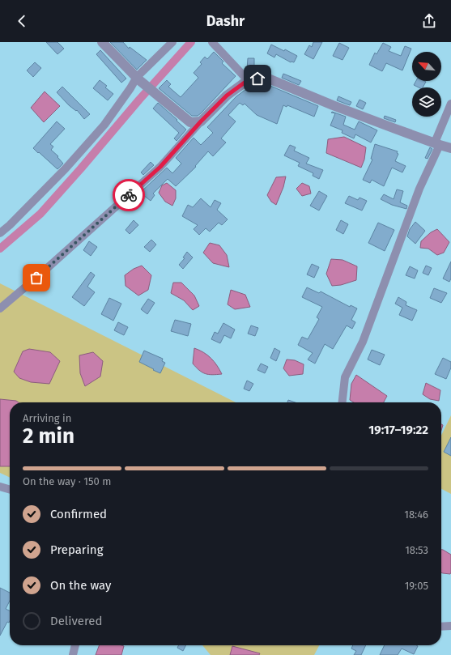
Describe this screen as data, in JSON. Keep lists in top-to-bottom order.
{
  "north": "top left",
  "page": {
    "header": "Dashr",
    "heading": ["2 min", "Arriving in", "19:17–19:22"],
    "bar": "On the way · 150 m",
    "list": [
      ["Confirmed", "18:46"],
      ["Preparing", "18:53"],
      ["On the way", "19:05"],
      "Delivered"
    ]
  }
}
